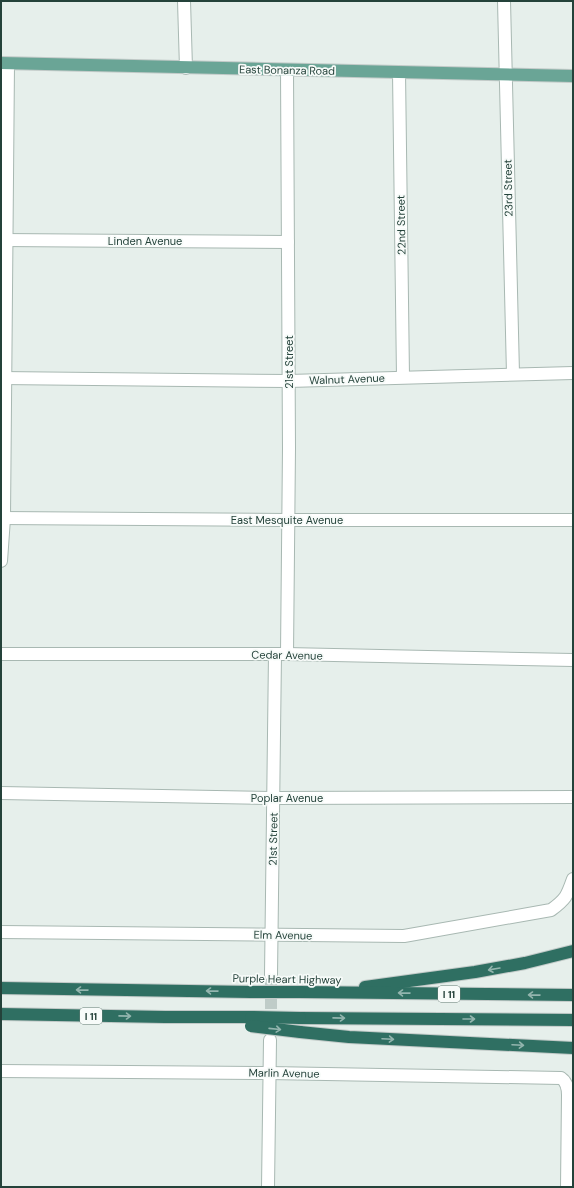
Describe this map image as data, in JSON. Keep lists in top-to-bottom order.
{
  "streets": {
    "highway": ["Purple Heart Highway", "I 11"],
    "main road": ["East Bonanza Road"],
    "street": [
      "23rd Street",
      "22nd Street",
      "Linden Avenue",
      "21st Street",
      "Walnut Avenue",
      "East Mesquite Avenue",
      "Cedar Avenue",
      "Poplar Avenue",
      "Elm Avenue",
      "Marlin Avenue"
    ]
  },
  "crossings": [
    ["East Bonanza Road", "23rd Street"],
    ["East Bonanza Road", "22nd Street"],
    ["East Bonanza Road", "21st Street"],
    ["23rd Street", "Walnut Avenue"],
    ["22nd Street", "Walnut Avenue"],
    ["Linden Avenue", "21st Street"],
    ["21st Street", "Walnut Avenue"],
    ["21st Street", "East Mesquite Avenue"],
    ["21st Street", "Cedar Avenue"],
    ["21st Street", "Poplar Avenue"],
    ["21st Street", "Elm Avenue"]
  ]
}
